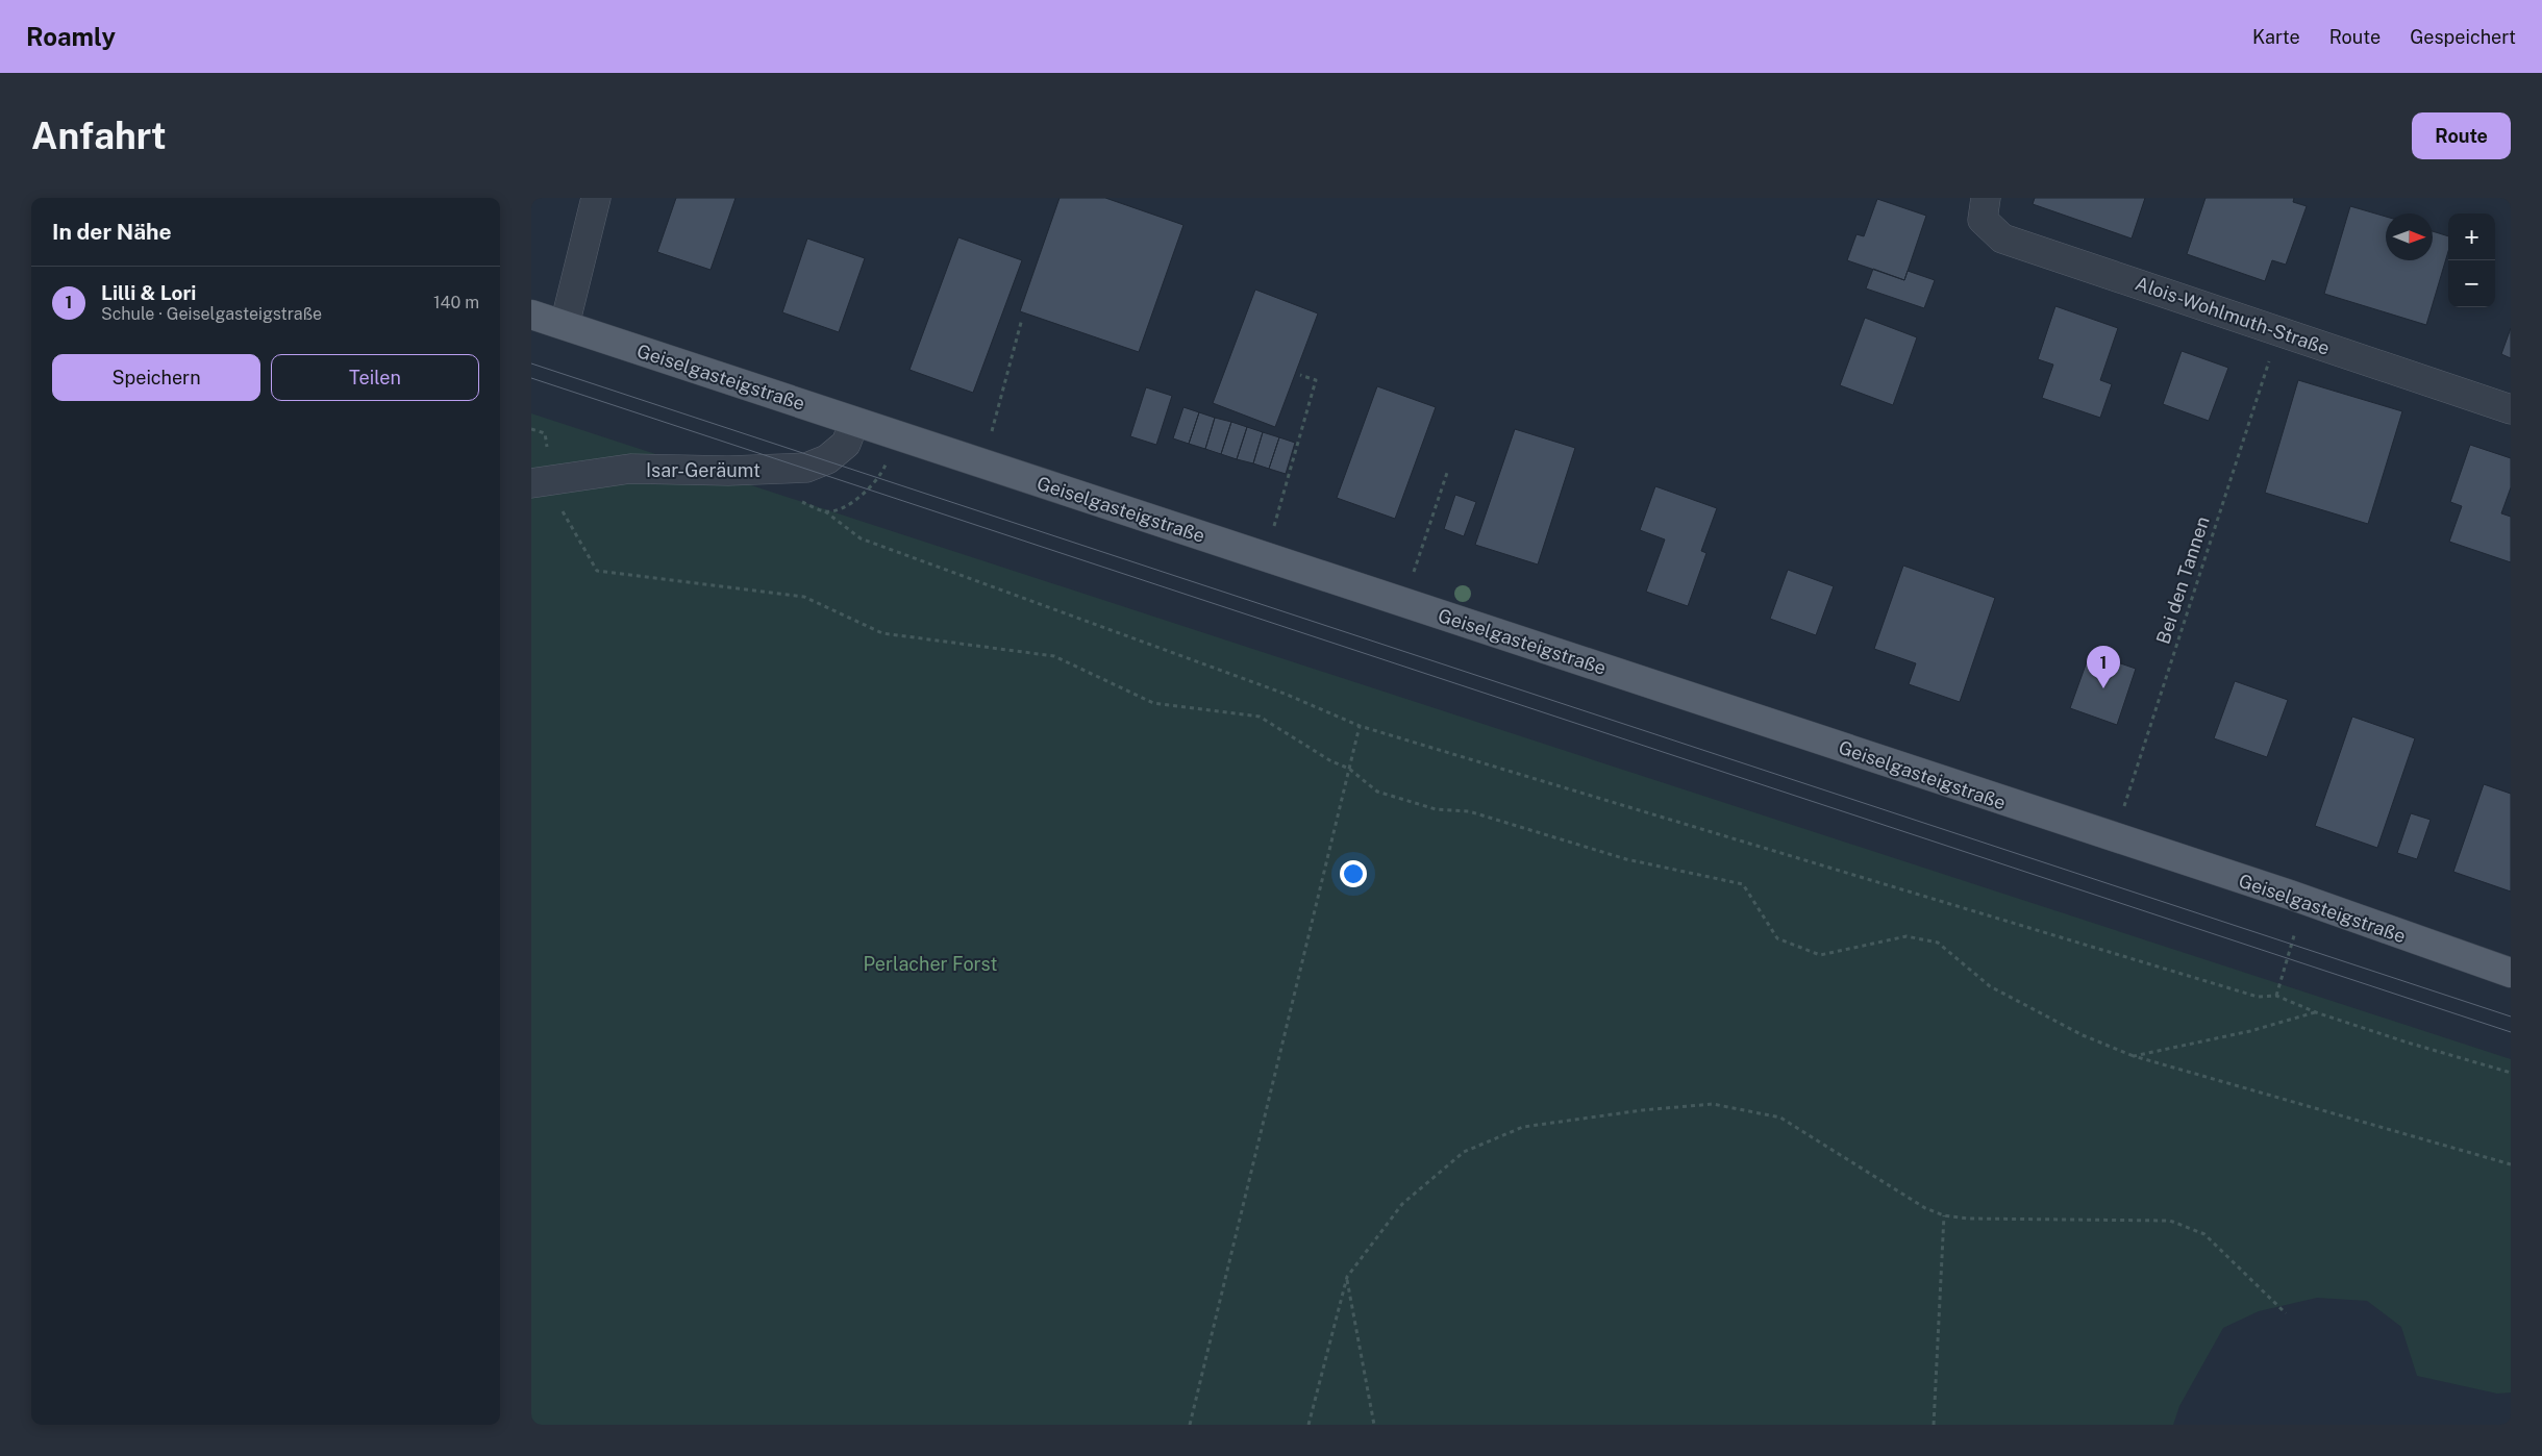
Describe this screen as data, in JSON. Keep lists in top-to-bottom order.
{
  "streets": {
    "main road": ["Geiselgasteigstraße"],
    "street": ["Alois-Wohlmuth-Straße", "Isar-Geräumt"],
    "path": ["Bei den Tannen"]
  },
  "crossings": [
    ["Alois-Wohlmuth-Straße", "Bei den Tannen"],
    ["Geiselgasteigstraße", "Isar-Geräumt"],
    ["Geiselgasteigstraße", "Bei den Tannen"]
  ],
  "parks": ["Perlacher Forst"],
  "north": "right",
  "page": {
    "header": "Roamly",
    "nav": ["Karte", "Route", "Gespeichert"],
    "buttons": [
      "Route",
      ["Speichern", "Teilen"]
    ],
    "title": "Anfahrt",
    "heading": "In der Nähe",
    "map_buttons": ["+", "−"],
    "list": [
      {
        "mark": "1",
        "name": "Lilli & Lori",
        "note": "Schule · Geiselgasteigstraße",
        "value": "140 m"
      }
    ],
    "pins": "1"
  }
}
